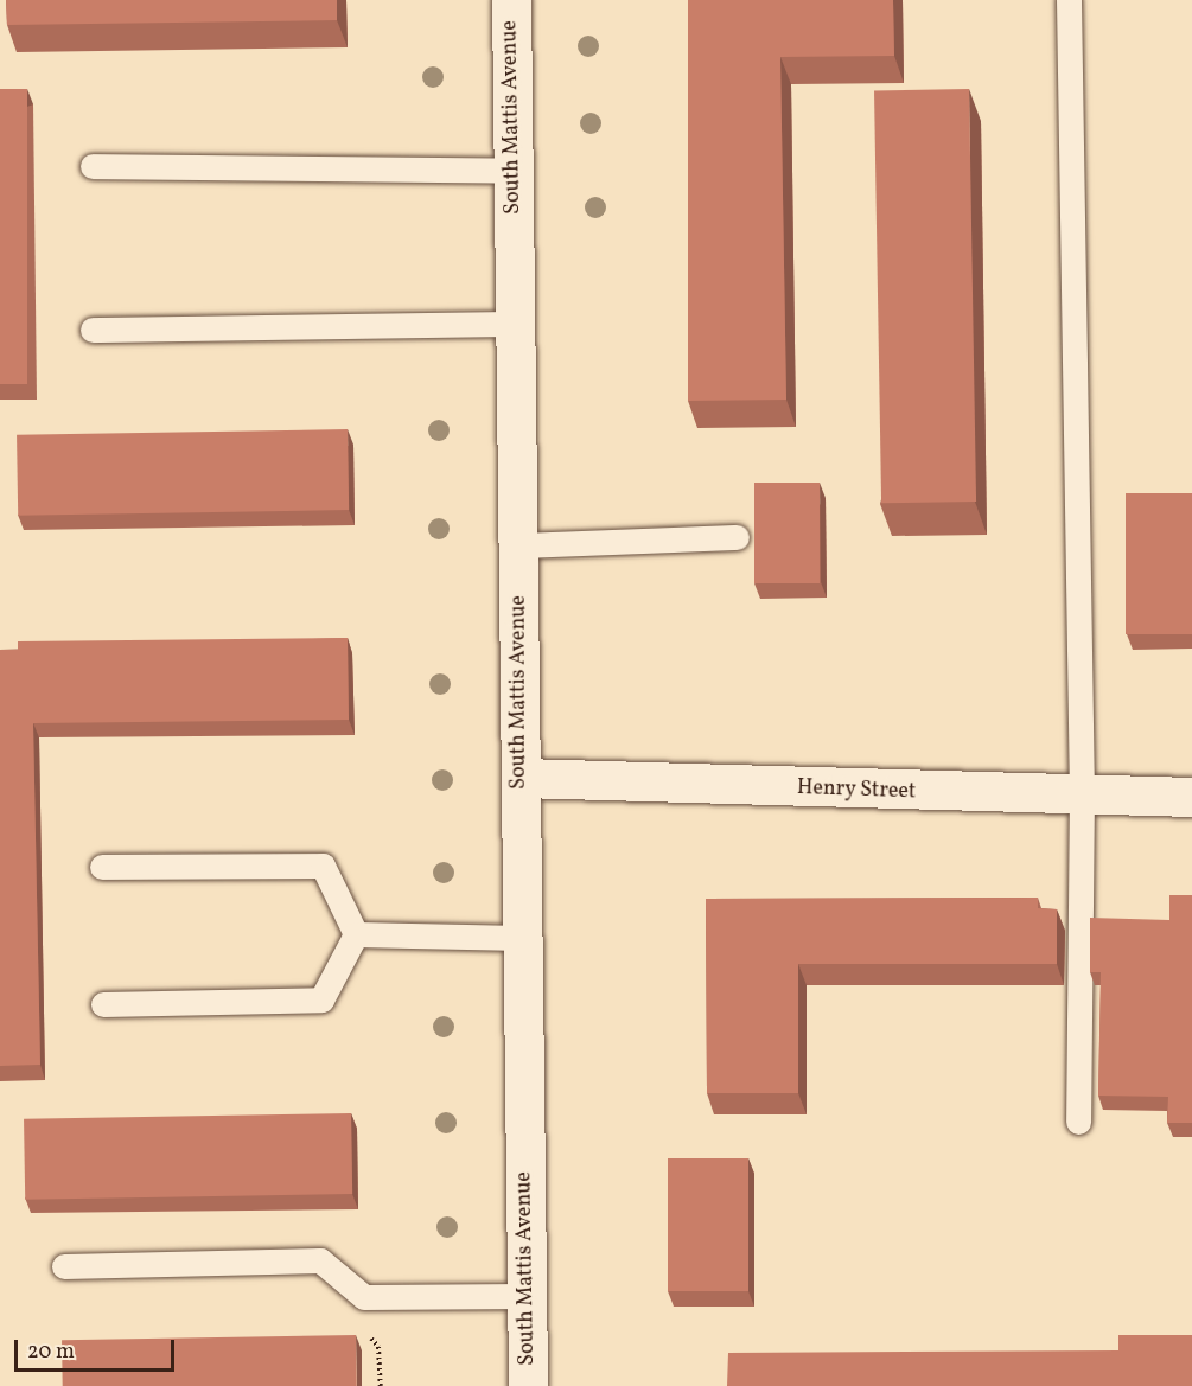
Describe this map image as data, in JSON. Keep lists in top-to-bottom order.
{
  "streets": {
    "main road": ["South Mattis Avenue", "Henry Street"]
  },
  "crossings": [
    ["South Mattis Avenue", "Henry Street"]
  ],
  "scale_bar": "20 m"
}
